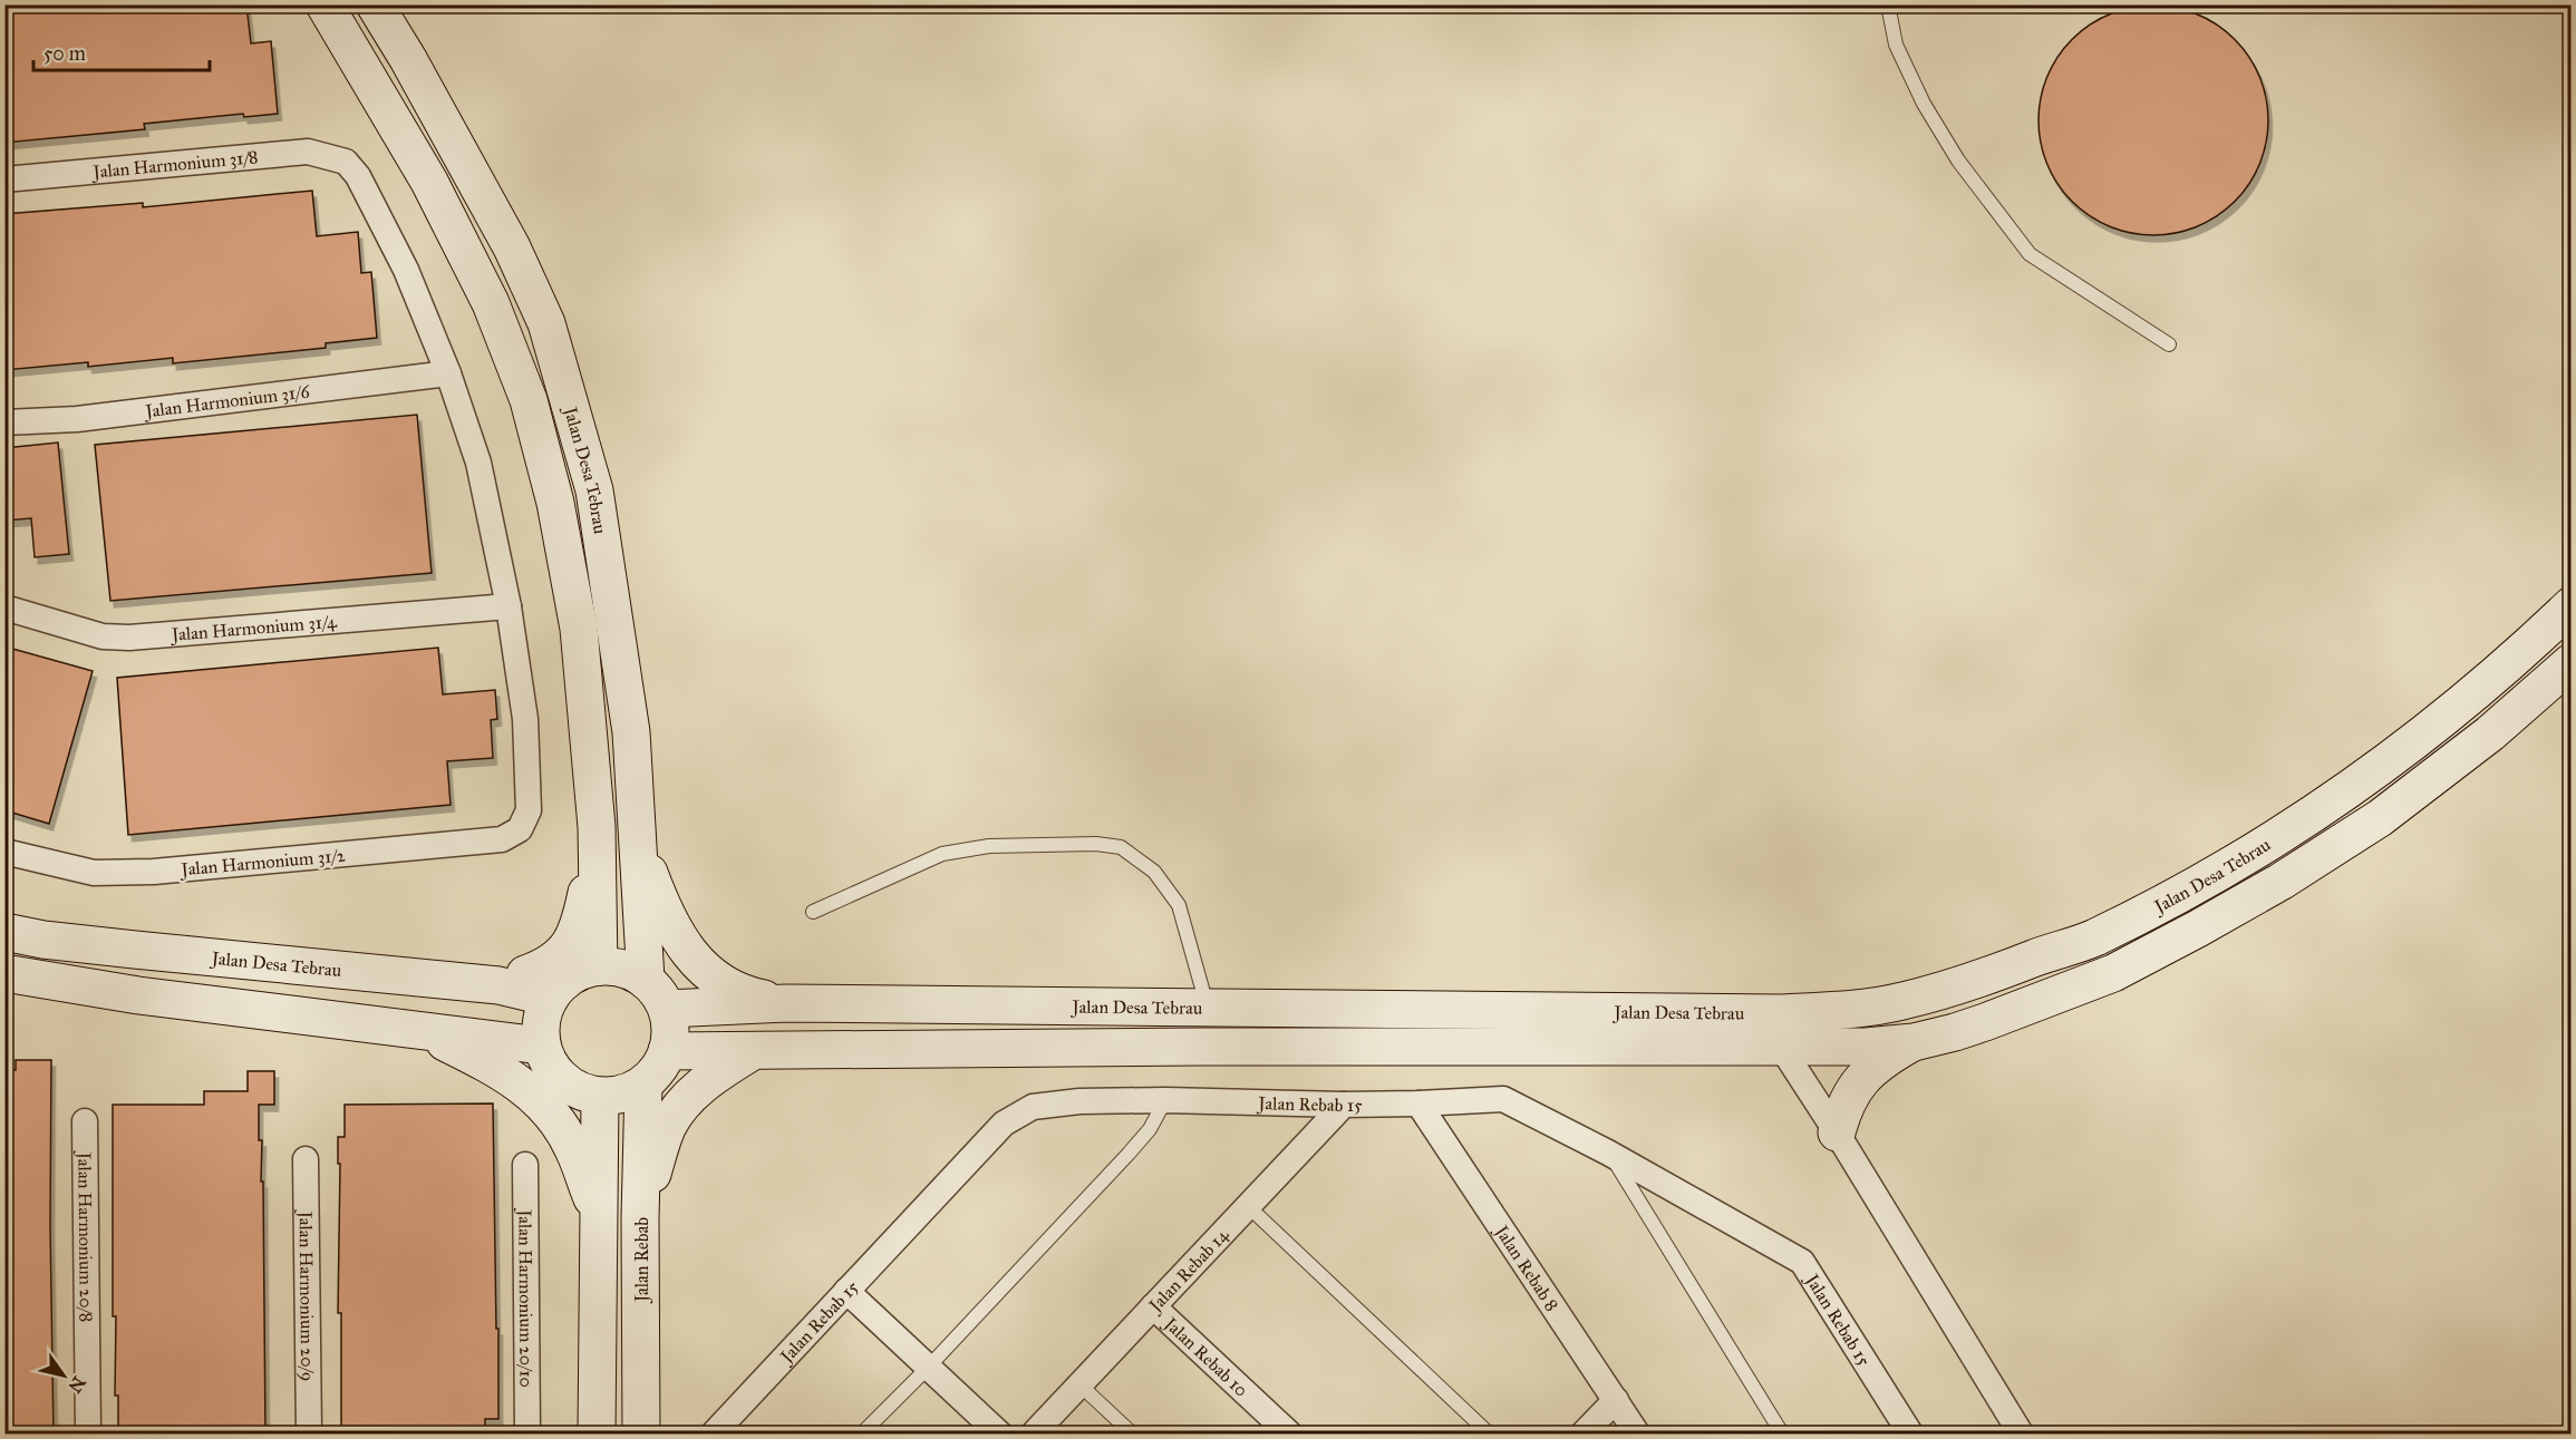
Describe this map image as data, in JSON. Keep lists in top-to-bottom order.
{
  "streets": {
    "street": [
      "Jalan Harmonium 31/8",
      "Jalan Harmonium 31/6",
      "Jalan Desa Tebrau",
      "Jalan Harmonium 31/4",
      "Jalan Harmonium 31/2",
      "Jalan Rebab 15",
      "Jalan Harmonium 20/8",
      "Jalan Rebab",
      "Jalan Rebab 8",
      "Jalan Rebab 14",
      "Jalan Harmonium 20/9",
      "Jalan Harmonium 20/10",
      "Jalan Rebab 10"
    ]
  },
  "crossings": [
    ["Jalan Harmonium 31/8", "Jalan Harmonium 31/6"],
    ["Jalan Desa Tebrau", "Jalan Rebab"],
    ["Jalan Harmonium 31/4", "Jalan Harmonium 31/2"],
    ["Jalan Rebab 15", "Jalan Rebab 8"],
    ["Jalan Rebab 15", "Jalan Rebab 14"],
    ["Jalan Rebab 14", "Jalan Rebab 10"]
  ],
  "scale_bar": "50 m",
  "north": "bottom right"
}
